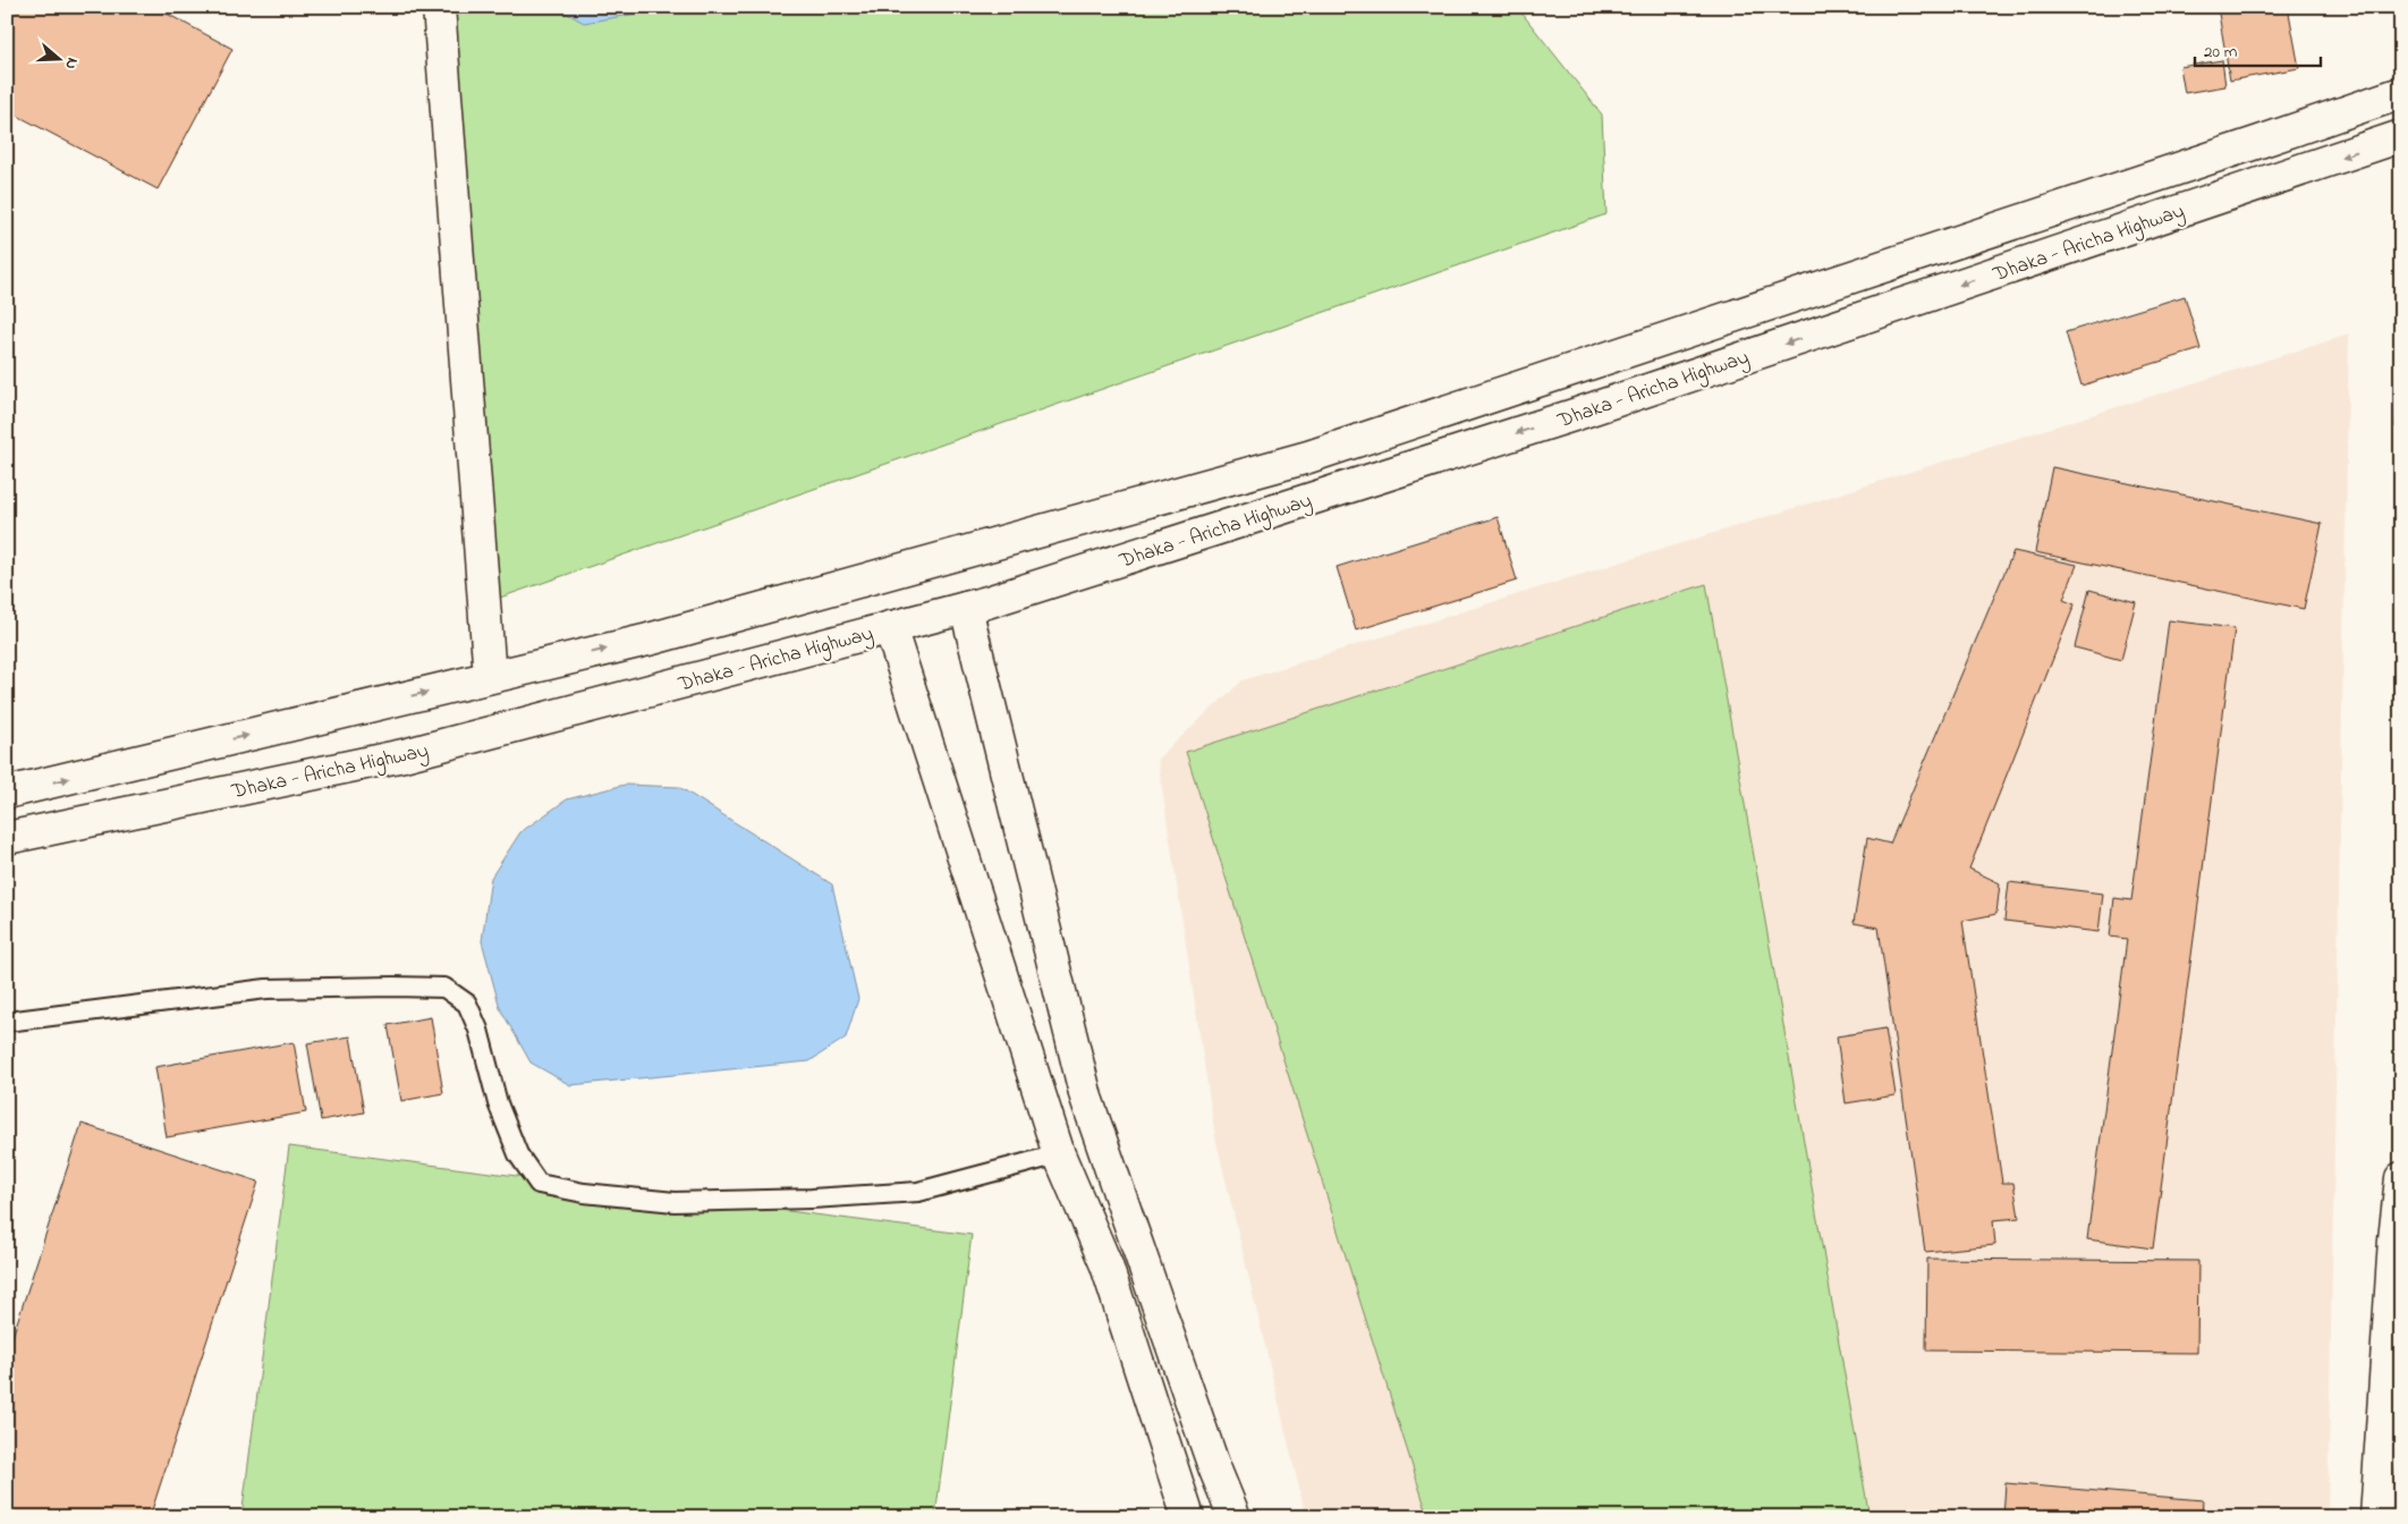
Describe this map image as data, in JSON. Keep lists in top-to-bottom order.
{
  "streets": {
    "main road": ["Dhaka - Aricha Highway"]
  },
  "scale_bar": "20 m",
  "north": "right"
}
